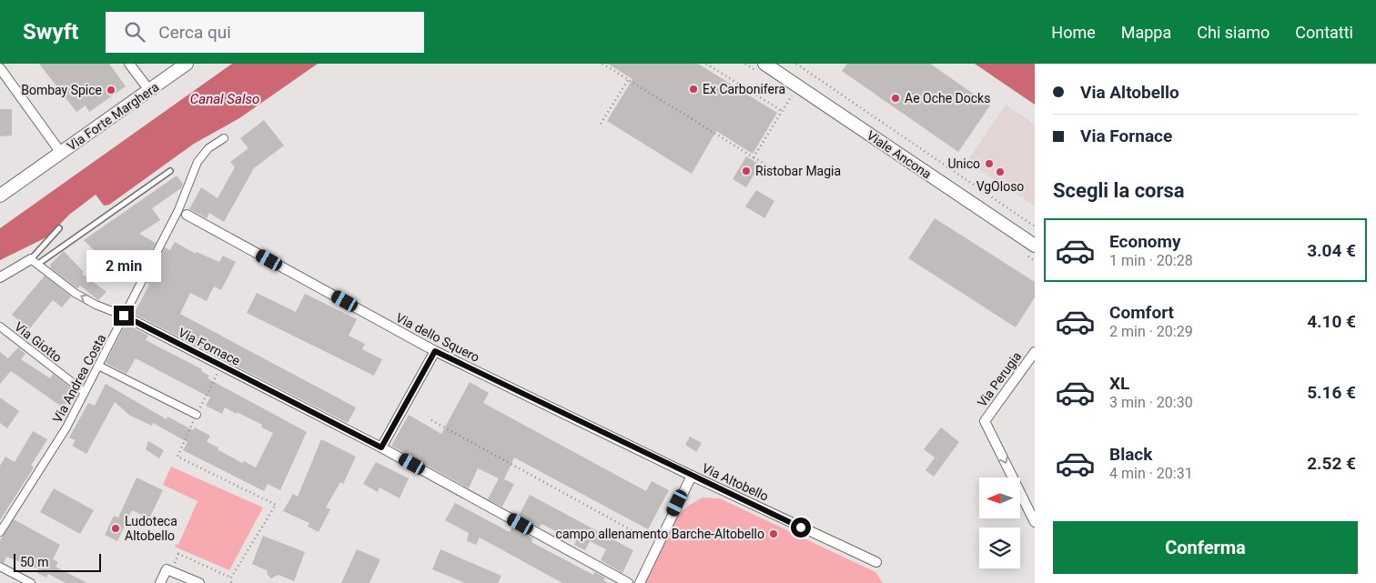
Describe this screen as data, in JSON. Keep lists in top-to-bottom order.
{
  "streets": {
    "street": [
      "Via Forte Marghera",
      "Viale Ancona",
      "Via dello Squero",
      "Via Giotto",
      "Via Fornace",
      "Via Andrea Costa",
      "Via Perugia",
      "Via Altobello"
    ]
  },
  "crossings": [
    ["Via dello Squero", "Via Andrea Costa"],
    ["Via dello Squero", "Via Altobello"],
    ["Via Giotto", "Via Andrea Costa"],
    ["Via Fornace", "Via Andrea Costa"]
  ],
  "one_way": ["Via Perugia"],
  "water": ["Canal Salso"],
  "places": [
    "Ex Carbonifera",
    "Bombay Spice",
    "Ae Oche Docks",
    "Unico",
    "Ristobar Magia",
    "VgOloso",
    "Ludoteca Altobello",
    "campo allenamento Barche-Altobello"
  ],
  "scale_bar": "50 m",
  "north": "left",
  "page": {
    "header": "Swyft",
    "search": "Cerca qui",
    "nav": [
      "Home",
      "Mappa",
      "Chi siamo",
      "Contatti"
    ],
    "banner": ["Via Altobello", "Via Fornace"],
    "heading": "Scegli la corsa",
    "list": [
      {
        "name": "Economy",
        "note": "1 min · 20:28",
        "value": "3.04 €"
      },
      {
        "name": "Comfort",
        "note": "2 min · 20:29",
        "value": "4.10 €"
      },
      {
        "name": "XL",
        "note": "3 min · 20:30",
        "value": "5.16 €"
      },
      {
        "name": "Black",
        "note": "4 min · 20:31",
        "value": "2.52 €"
      }
    ],
    "bubble": "2 min",
    "buttons": "Conferma",
    "scale": "50 m"
  }
}
